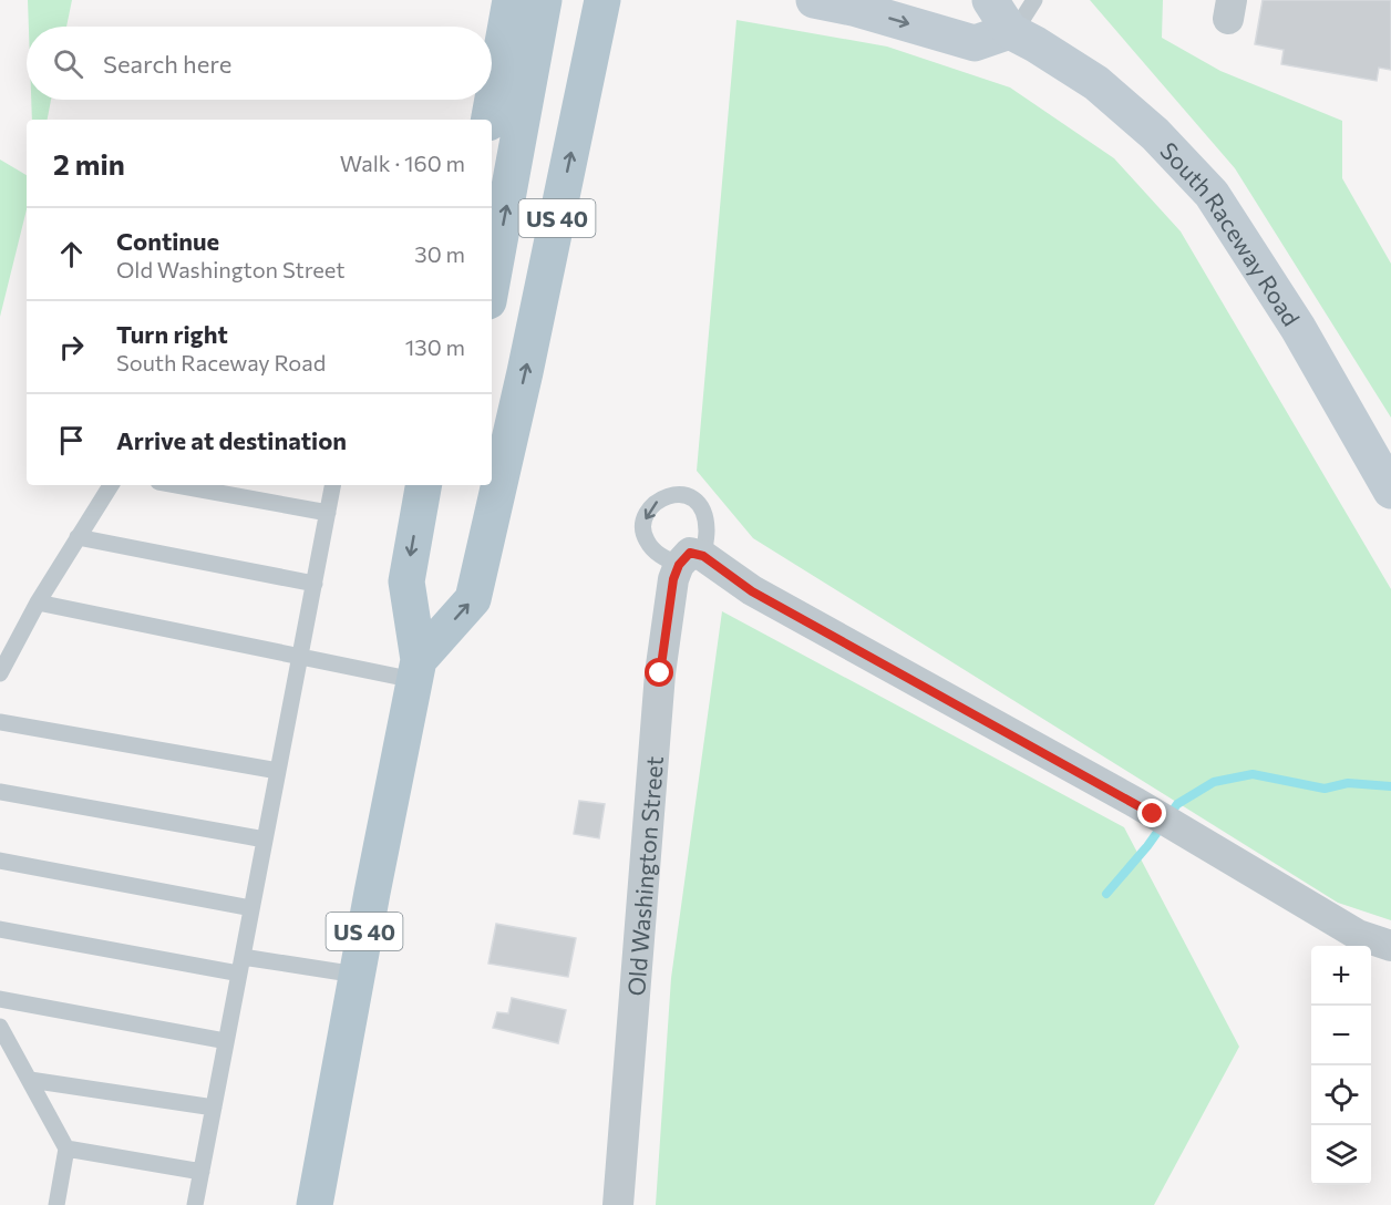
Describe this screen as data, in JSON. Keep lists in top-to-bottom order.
{
  "streets": {
    "main road": ["US 40", "South Raceway Road"],
    "street": ["Old Washington Street"]
  },
  "page": {
    "search": "Search here",
    "heading": ["2 min", "Walk · 160 m"],
    "list": [
      ["Continue", "Old Washington Street", "30 m"],
      ["Turn right", "South Raceway Road", "130 m"],
      "Arrive at destination"
    ],
    "map_buttons": ["+", "−"]
  }
}
